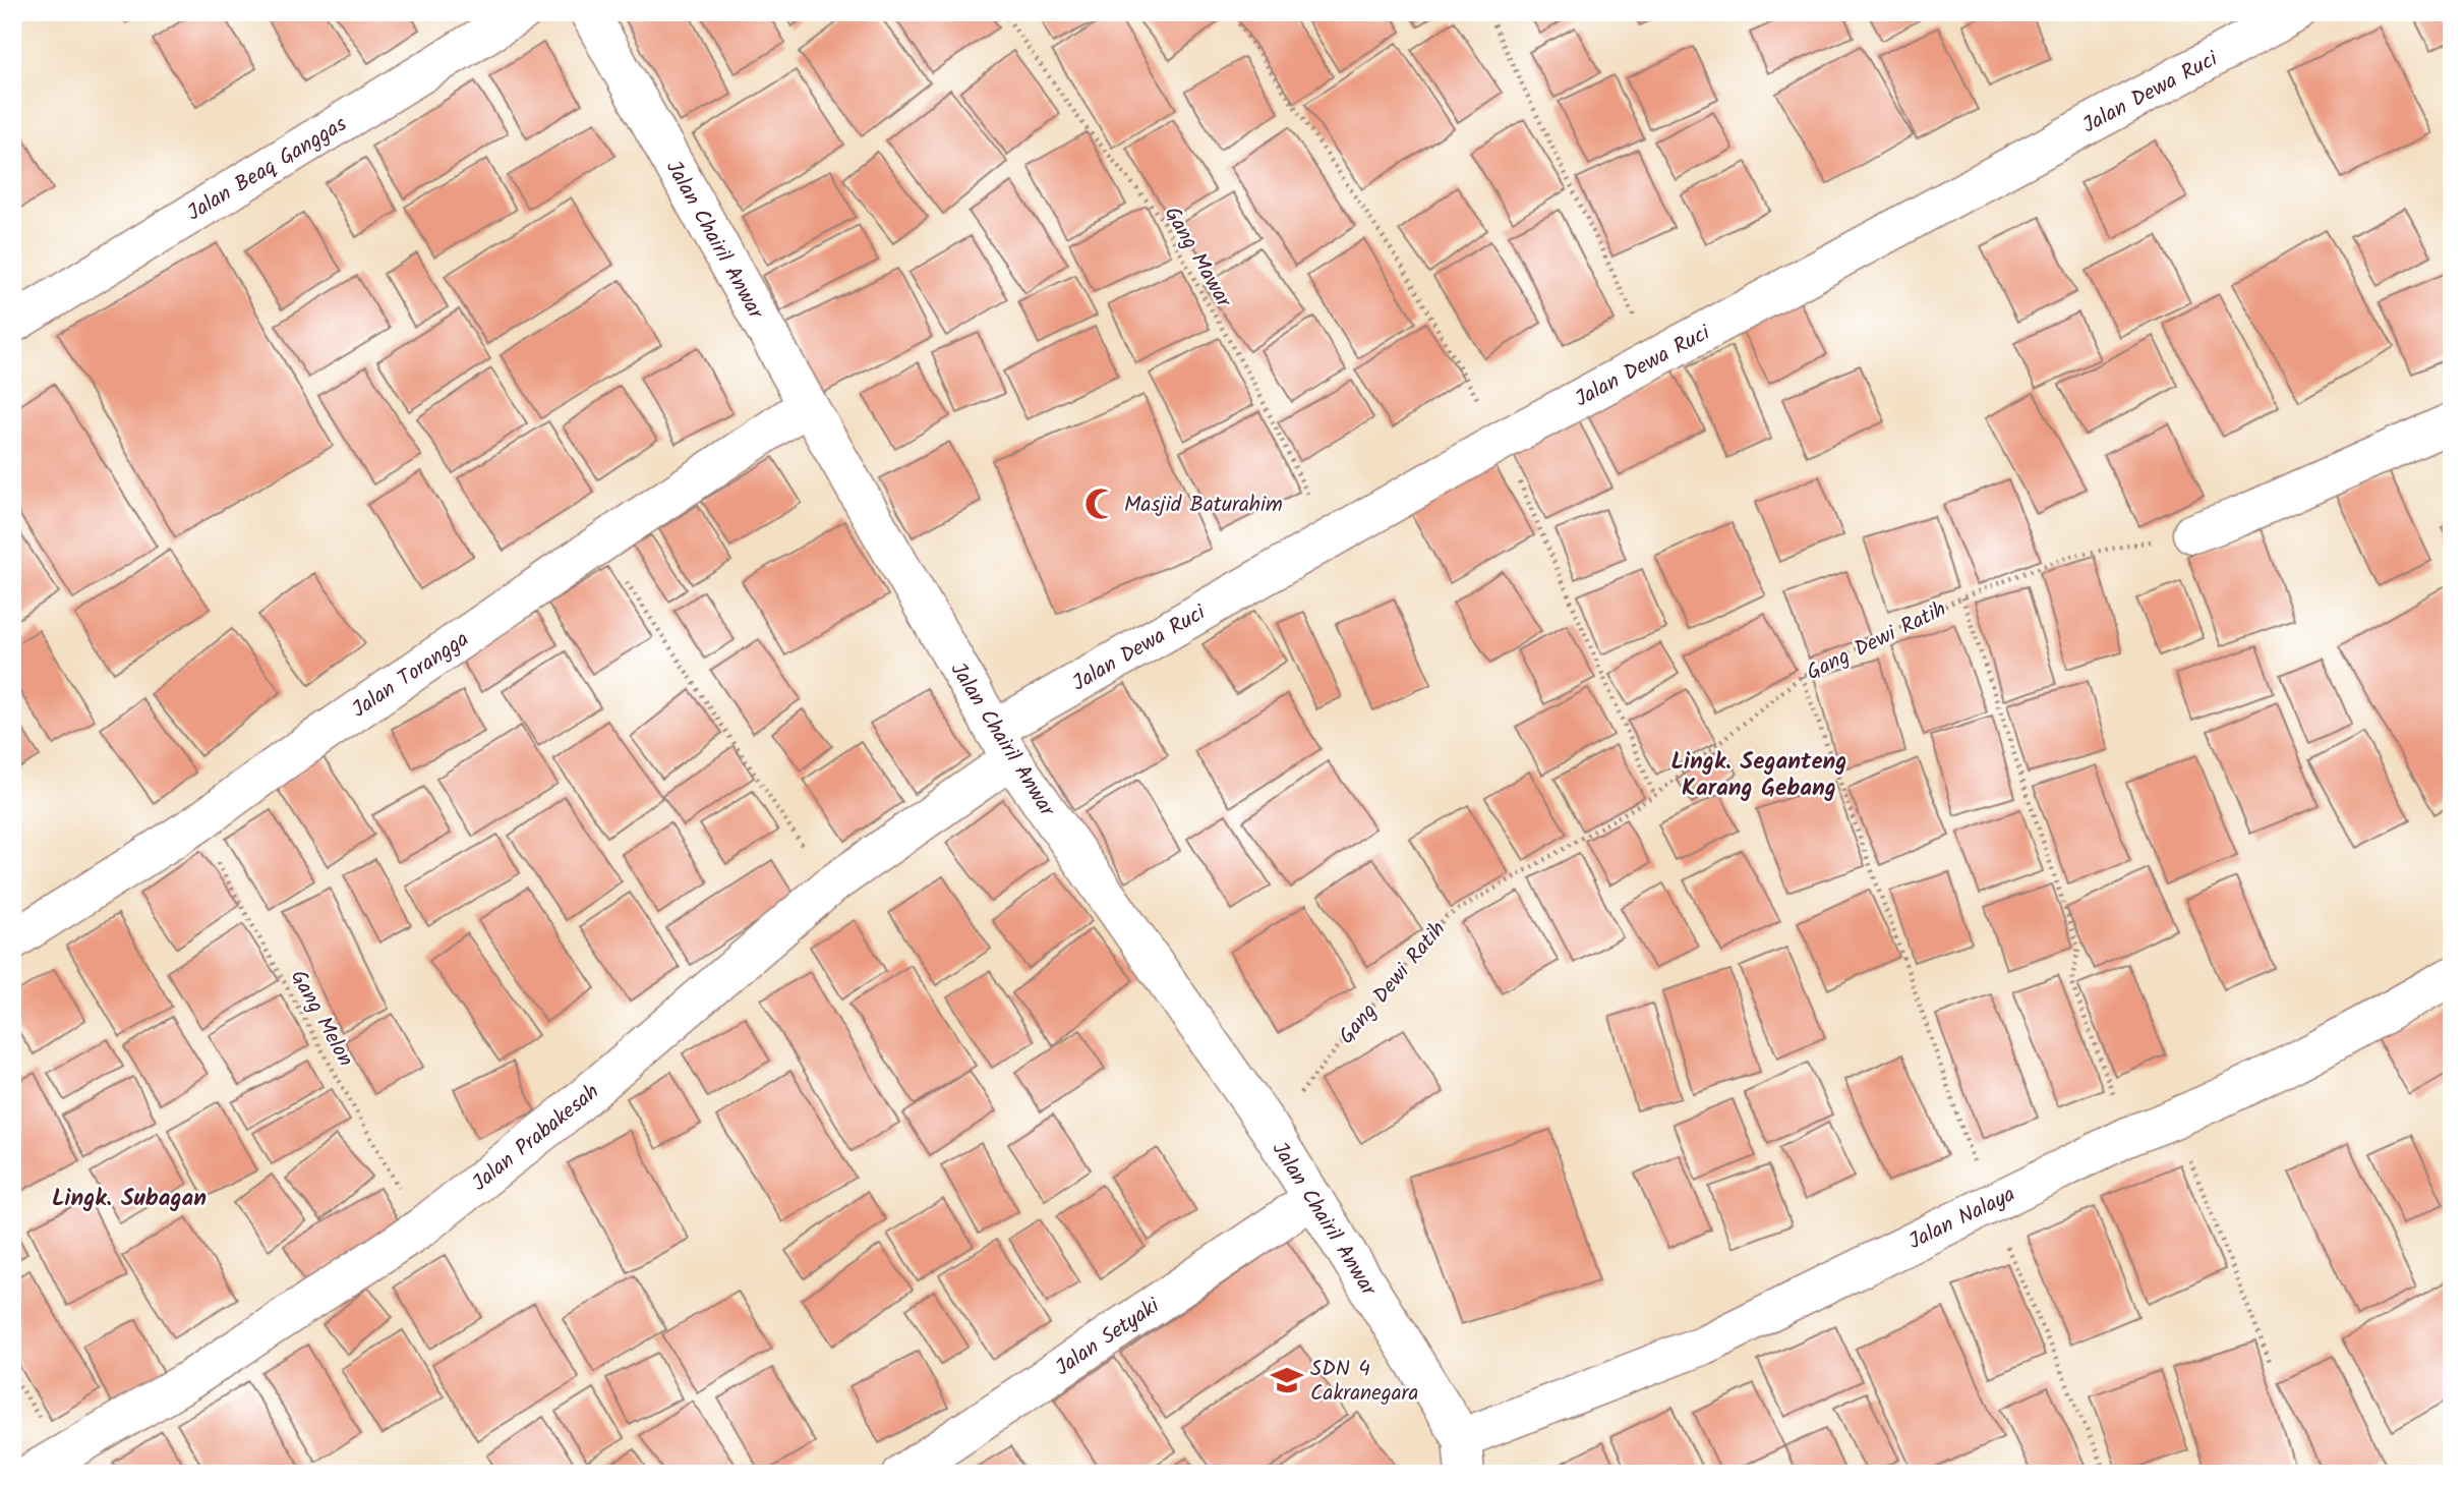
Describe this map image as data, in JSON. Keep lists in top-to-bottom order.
{
  "streets": {
    "street": [
      "Jalan Dewa Ruci",
      "Jalan Beaq Ganggas",
      "Jalan Chairil Anwar",
      "Jalan Torangga",
      "Jalan Prabakesah",
      "Jalan Nalaya",
      "Jalan Setyaki"
    ],
    "path": ["Gang Mawar", "Gang Dewi Ratih", "Gang Melon"]
  },
  "crossings": [
    ["Jalan Dewa Ruci", "Jalan Chairil Anwar"],
    ["Jalan Dewa Ruci", "Gang Mawar"],
    ["Jalan Dewa Ruci", "Jalan Prabakesah"],
    ["Jalan Chairil Anwar", "Gang Dewi Ratih"],
    ["Jalan Chairil Anwar", "Jalan Torangga"],
    ["Jalan Chairil Anwar", "Jalan Prabakesah"],
    ["Jalan Chairil Anwar", "Jalan Nalaya"],
    ["Jalan Chairil Anwar", "Jalan Setyaki"],
    ["Jalan Torangga", "Gang Melon"],
    ["Gang Melon", "Jalan Prabakesah"]
  ],
  "districts": ["Lingk. Seganteng Karang Gebang", "Lingk. Subagan"],
  "places": {
    "mosque": ["Masjid Baturahim"],
    "school or university": ["SDN 4 Cakranegara"]
  }
}
